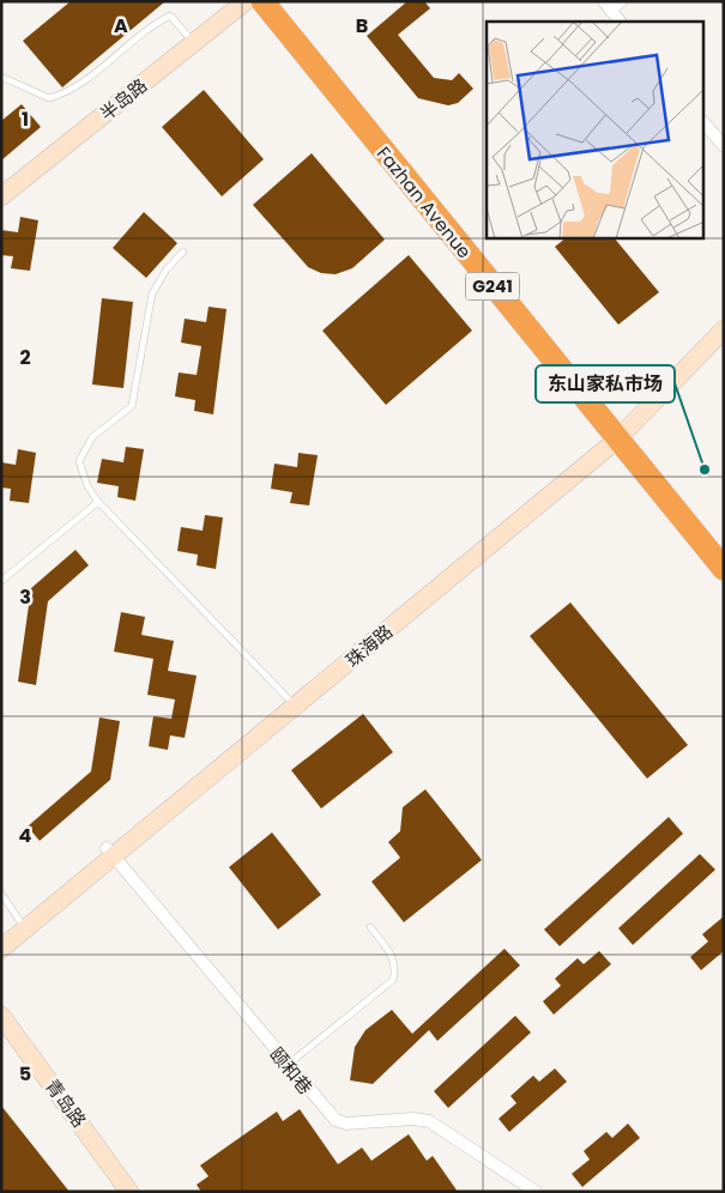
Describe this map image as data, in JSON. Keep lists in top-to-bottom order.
{
  "streets": {
    "highway": ["Fazhan Avenue", "G241"],
    "main road": ["半岛路", "珠海路", "青岛路"],
    "street": ["颐和巷"]
  },
  "crossings": [
    ["Fazhan Avenue", "珠海路"],
    ["珠海路", "颐和巷"]
  ],
  "places": ["东山家私市场"],
  "grid": {
    "columns": ["A", "B"],
    "rows": [
      "1",
      "2",
      "3",
      "4",
      "5"
    ]
  }
}
